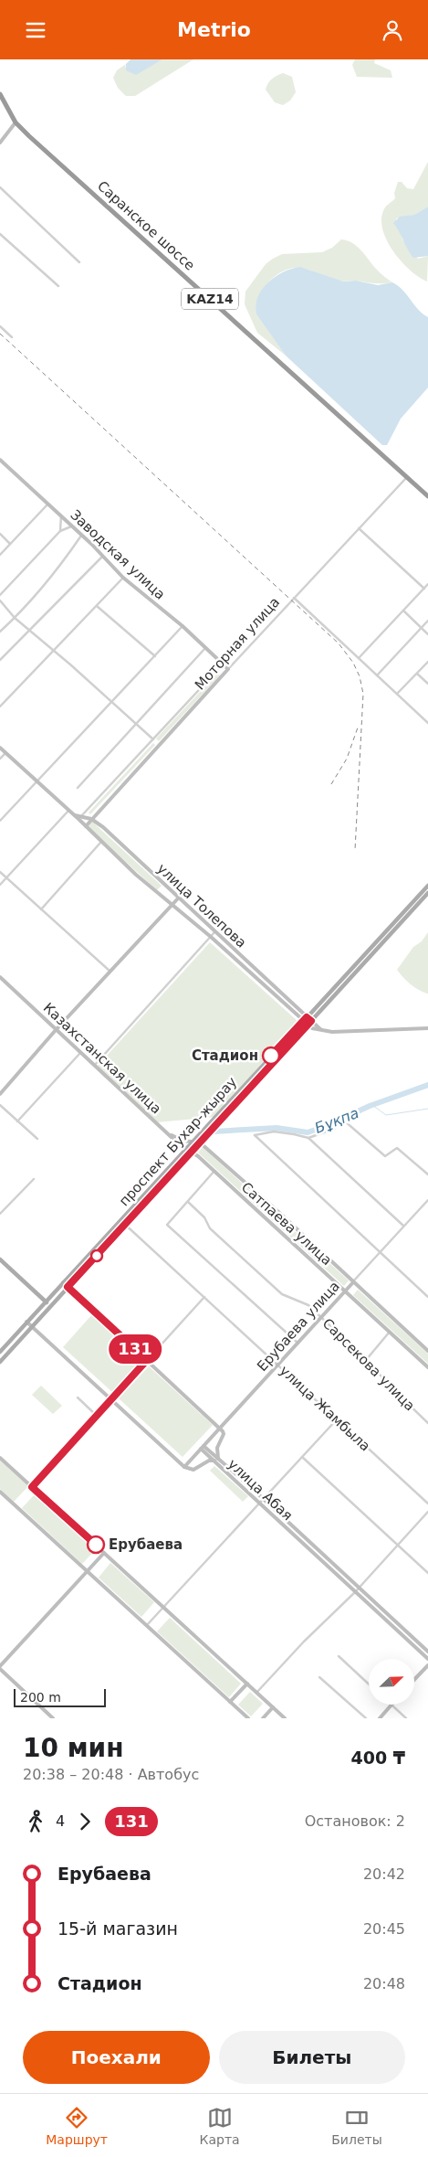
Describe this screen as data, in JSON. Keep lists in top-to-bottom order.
{
  "streets": {
    "highway": ["Саранское шоссе", "KAZ14"],
    "main road": [
      "Заводская улица",
      "Моторная улица",
      "улица Толепова",
      "Казахстанская улица",
      "проспект Бухар-жырау",
      "Сатпаева улица",
      "Ерубаева улица",
      "улица Абая"
    ],
    "street": ["Сарсекова улица", "улица Жамбыла"]
  },
  "crossings": [
    ["Саранское шоссе", "Моторная улица"],
    ["Заводская улица", "Моторная улица"],
    ["Моторная улица", "улица Толепова"],
    ["улица Толепова", "проспект Бухар-жырау"],
    ["Казахстанская улица", "проспект Бухар-жырау"],
    ["Казахстанская улица", "Сатпаева улица"],
    ["проспект Бухар-жырау", "Сатпаева улица"],
    ["проспект Бухар-жырау", "улица Жамбыла"],
    ["Сатпаева улица", "Ерубаева улица"],
    ["Ерубаева улица", "Сарсекова улица"],
    ["Ерубаева улица", "улица Жамбыла"],
    ["Ерубаева улица", "улица Абая"]
  ],
  "water": ["Бұқпа"],
  "places": ["Стадион", "Ерубаева"],
  "lines": ["bus line 131"],
  "scale_bar": "200 m",
  "north": "top right",
  "page": {
    "header": "Metrio",
    "on_map": "131",
    "scale": "200 m",
    "heading": ["10 мин", "20:38 – 20:48 · Автобус", "400 ₸"],
    "legs": ["4", "131", "Остановок: 2"],
    "list": [
      {
        "name": "Ерубаева",
        "value": "20:42"
      },
      {
        "name": "15-й магазин",
        "value": "20:45"
      },
      {
        "name": "Стадион",
        "value": "20:48"
      }
    ],
    "buttons": ["Поехали", "Билеты"],
    "tabs": ["Маршрут", "Карта", "Билеты"]
  }
}
